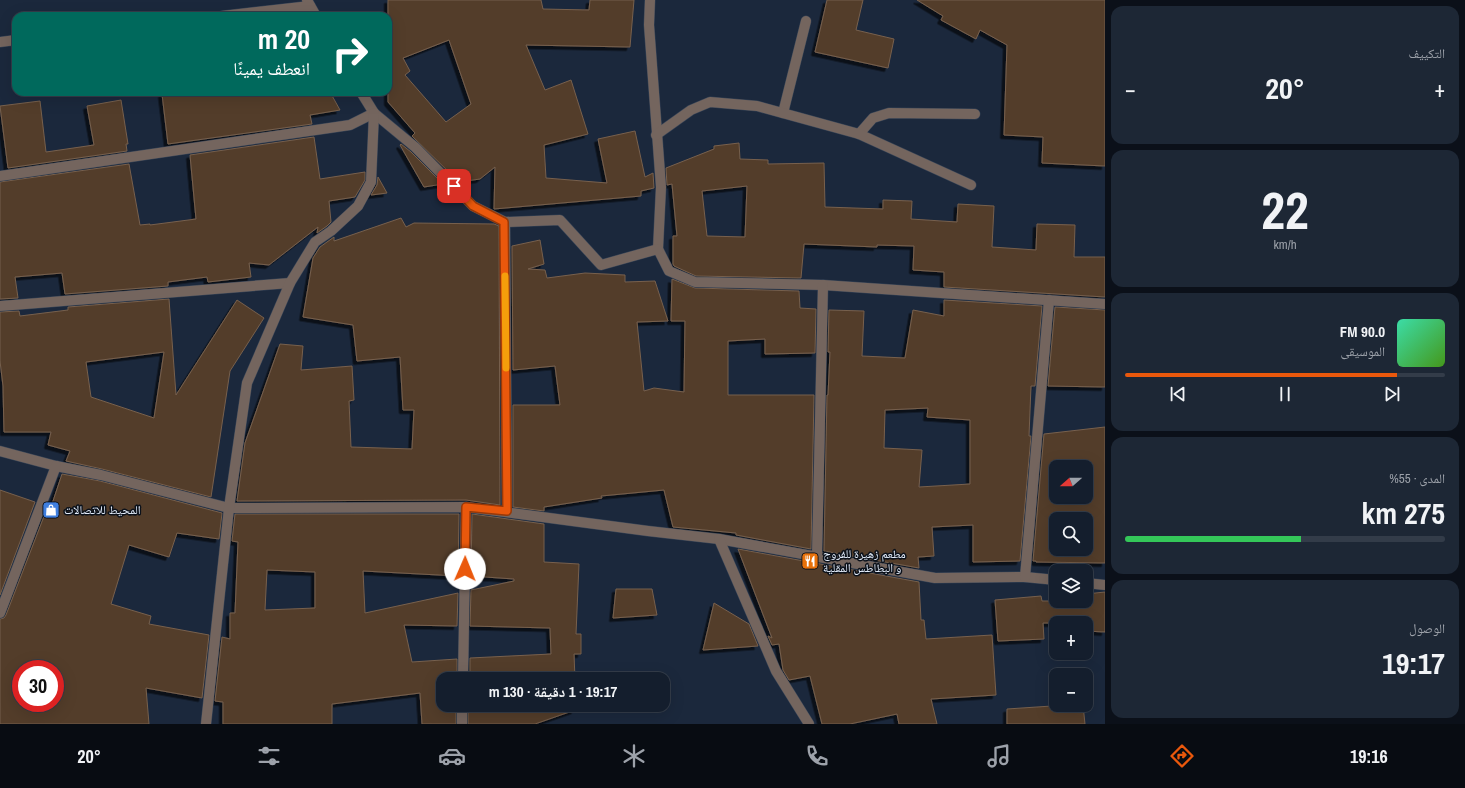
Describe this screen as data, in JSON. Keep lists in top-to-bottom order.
{
  "places": {
    "shop": ["المحيط للاتصالات"],
    "restaurant": ["مطعم زهيرة للفروج و البطاطس المقلية"]
  },
  "north": "left",
  "page": {
    "tile": [
      "التكييف",
      ["22", "km/h"],
      ["المدى · 55%", "275 km"],
      ["الوصول", "19:17"]
    ],
    "turn": ["20 m", "انعطف يمينًا"],
    "heat": ["−", "20°", "+"],
    "song": ["90.0 FM", "الموسيقى"],
    "map_buttons": ["+", "−"],
    "limit": "30",
    "trip": "19:17 · 1 دقيقة · 130 m",
    "tabs": ["19:16", "20°"]
  }
}
